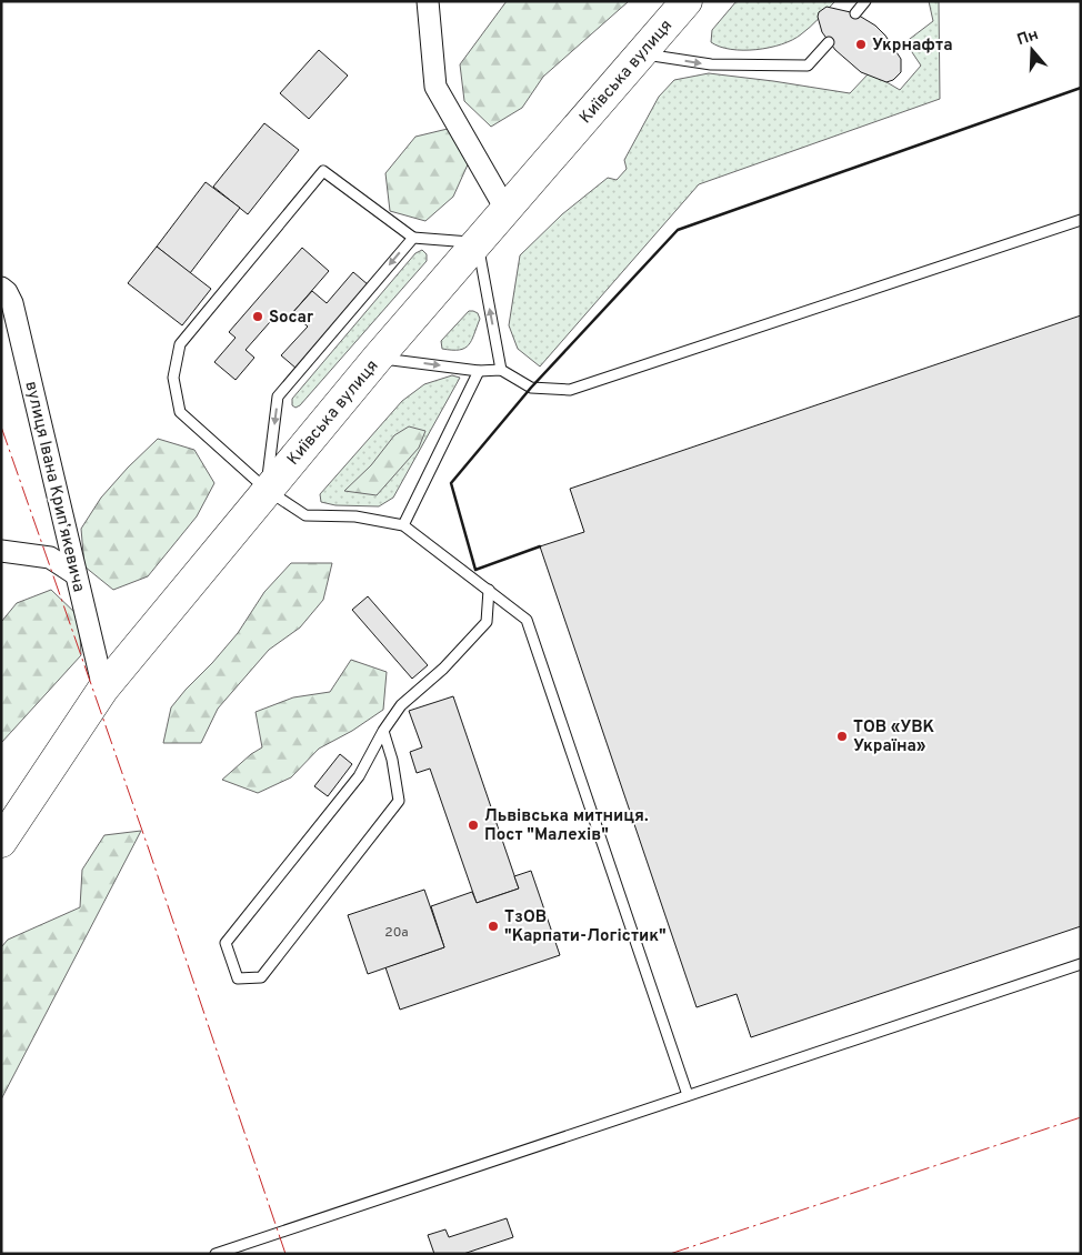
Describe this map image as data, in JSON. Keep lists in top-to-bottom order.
{
  "streets": {
    "highway": ["Київська вулиця"],
    "street": ["вулиця Івана Крипʼякевича"]
  },
  "crossings": [
    ["Київська вулиця", "вулиця Івана Крипʼякевича"]
  ],
  "places": [
    "Укрнафта",
    "Socar",
    "ТОВ «УВК Україна»",
    "Львівська митниця. Пост \"Малехів\"",
    "ТзОВ \"Карпати-Логістик\""
  ],
  "house_numbers": ["20а"],
  "north": "top"
}
